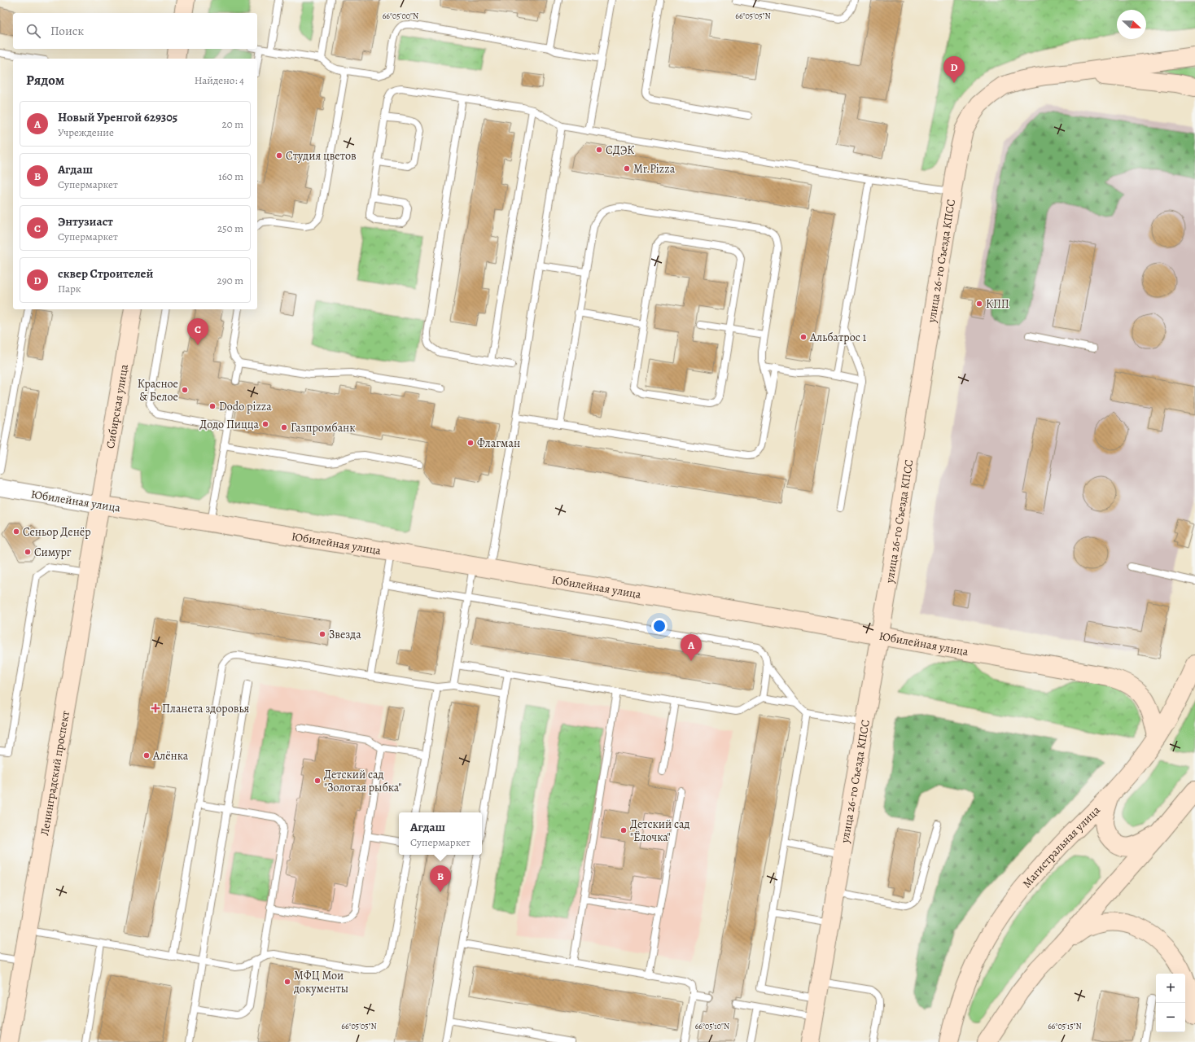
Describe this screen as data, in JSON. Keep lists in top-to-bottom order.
{
  "streets": {
    "main road": [
      "улица 26-го Съезда КПСС",
      "Сибирская улица",
      "Юбилейная улица",
      "Ленинградский проспект",
      "Магистральная улица"
    ]
  },
  "crossings": [
    ["улица 26-го Съезда КПСС", "Юбилейная улица"],
    ["Сибирская улица", "Юбилейная улица"],
    ["Сибирская улица", "Ленинградский проспект"],
    ["Юбилейная улица", "Ленинградский проспект"],
    ["Юбилейная улица", "Магистральная улица"]
  ],
  "places": {
    "other": [
      "СДЭК",
      "Студия цветов",
      "Mr.Pizza",
      "КПП",
      "Альбатрос 1",
      "Красное & Белое",
      "Dodo pizza",
      "Додо Пицца",
      "Газпромбанк",
      "Флагман",
      "Сеньор Денёр",
      "Симург",
      "Звезда",
      "Алёнка",
      "Детский сад \"Золотая рыбка\"",
      "Детский сад \"Ёлочка\"",
      "МФЦ Мои документы"
    ],
    "health": ["Планета здоровья"]
  },
  "north": "right",
  "page": {
    "search": "Поиск",
    "pins": [
      "D",
      "C",
      "A",
      "B"
    ],
    "heading": ["Рядом", "Найдено: 4"],
    "list": [
      {
        "mark": "A",
        "name": "Новый Уренгой 629305",
        "note": "Учреждение",
        "value": "20 m"
      },
      {
        "mark": "B",
        "name": "Агдаш",
        "note": "Супермаркет",
        "value": "160 m"
      },
      {
        "mark": "C",
        "name": "Энтузиаст",
        "note": "Супермаркет",
        "value": "250 m"
      },
      {
        "mark": "D",
        "name": "cквер Cтроителей",
        "note": "Парк",
        "value": "290 m"
      }
    ],
    "popup": ["Агдаш", "Супермаркет"],
    "map_buttons": ["+", "−"]
  },
  "coordinates": [
    "66°05'00\"N",
    "66°05'05\"N",
    "66°05'10\"N",
    "66°05'15\"N"
  ]
}
